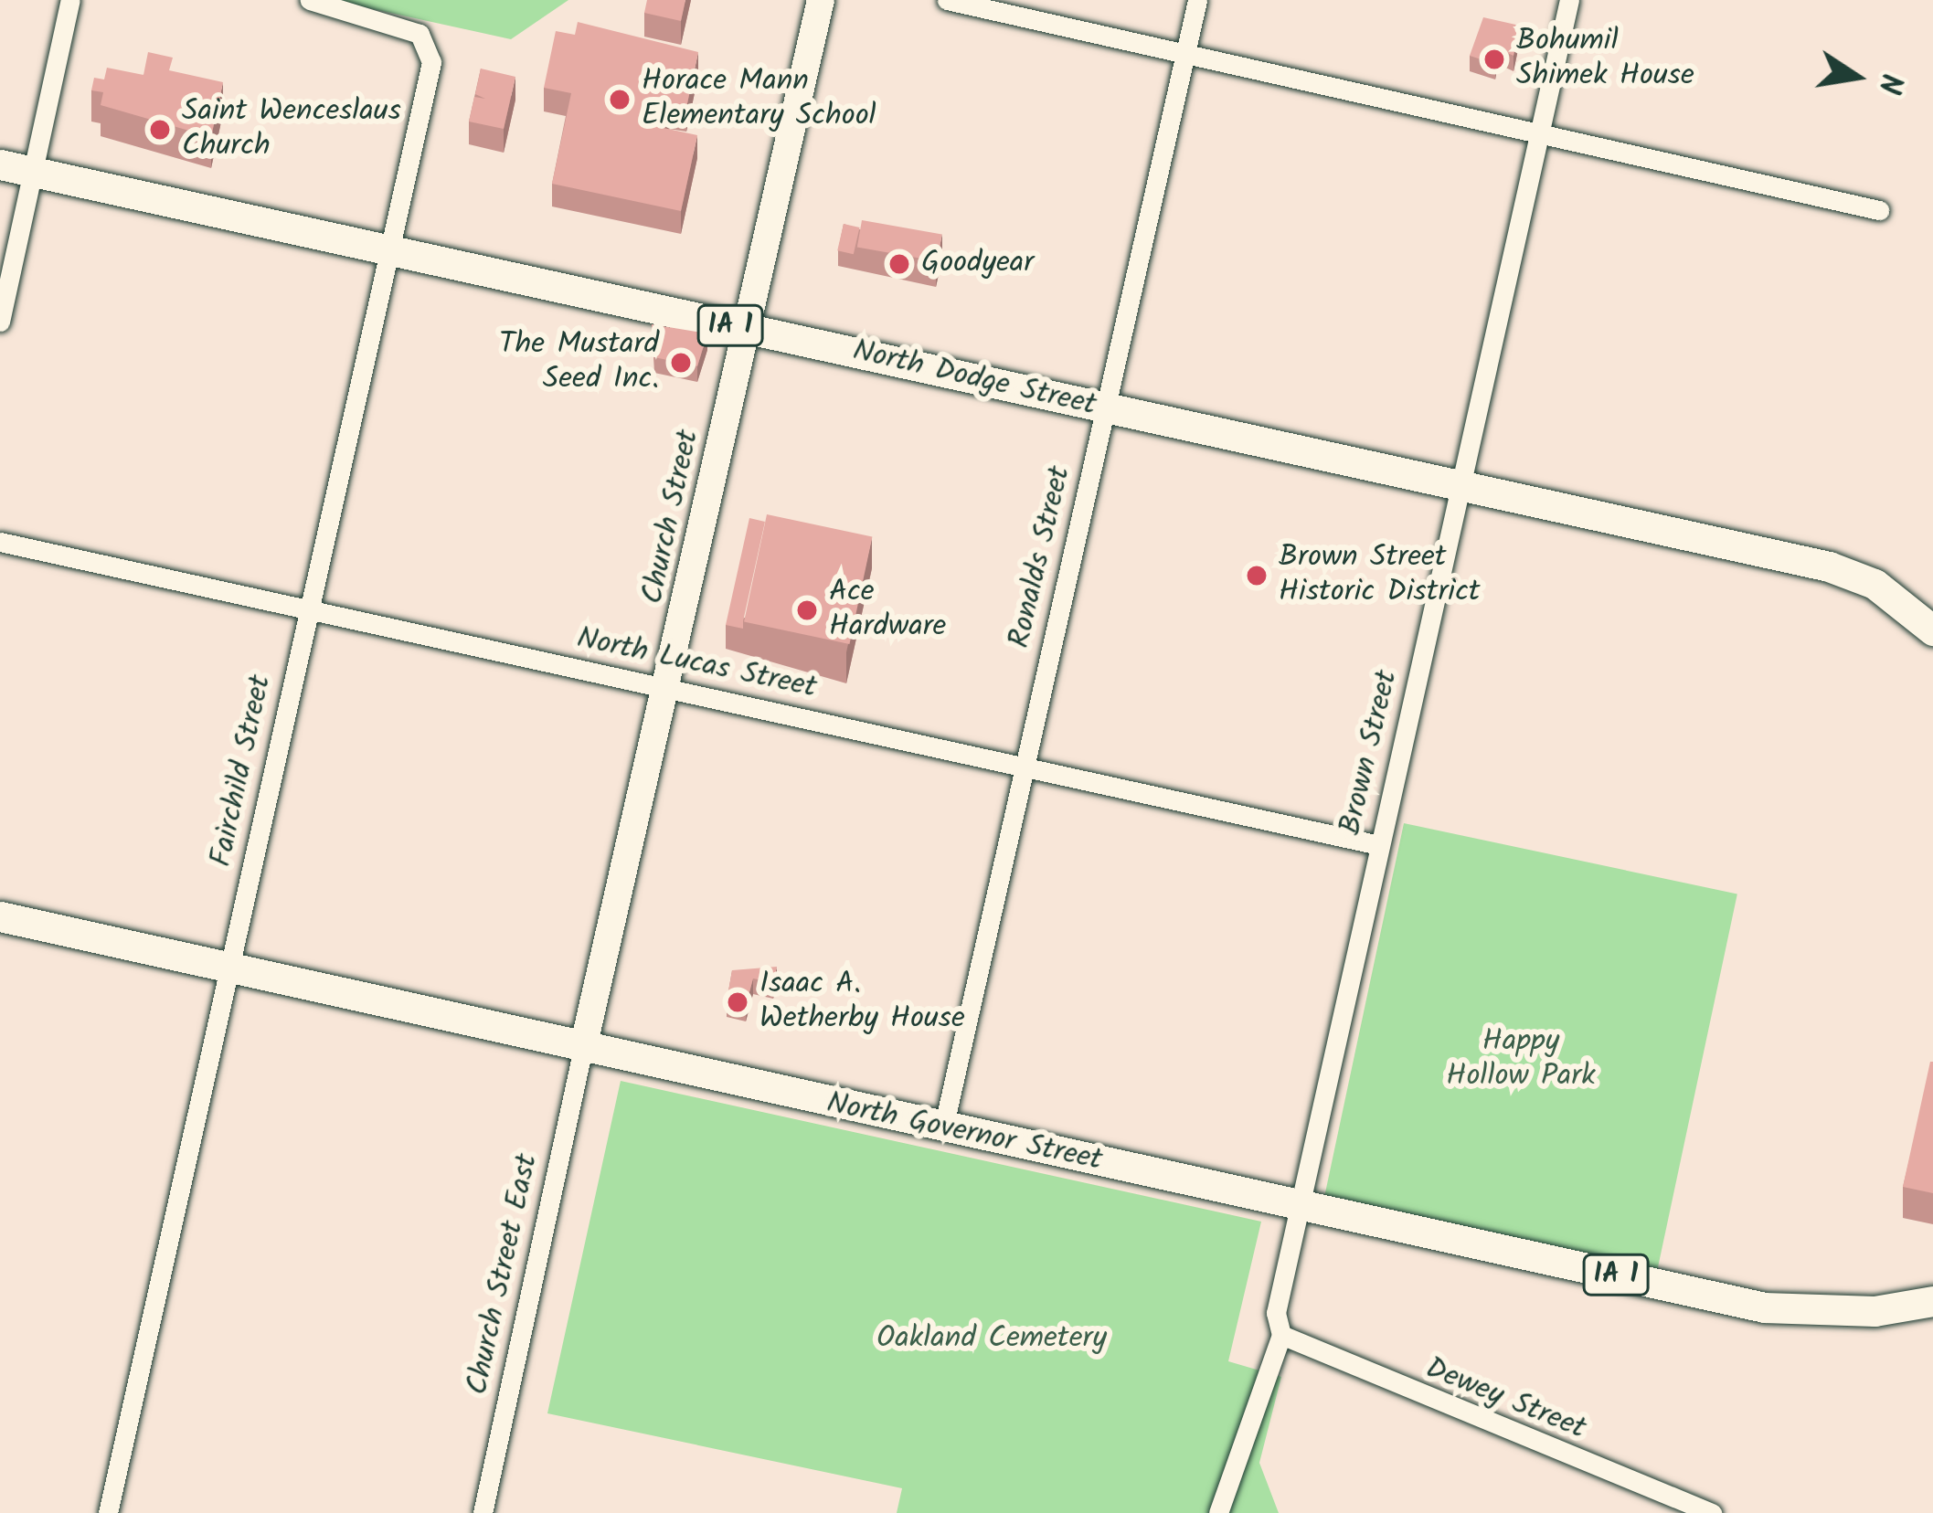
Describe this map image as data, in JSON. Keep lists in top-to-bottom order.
{
  "streets": {
    "main road": ["IA 1", "North Dodge Street", "North Governor Street"],
    "street": [
      "Church Street",
      "Ronalds Street",
      "North Lucas Street",
      "Brown Street",
      "Fairchild Street",
      "Church Street East",
      "Dewey Street"
    ]
  },
  "crossings": [
    ["North Dodge Street", "Church Street"],
    ["North Dodge Street", "Ronalds Street"],
    ["North Dodge Street", "Brown Street"],
    ["North Dodge Street", "Fairchild Street"],
    ["Church Street", "North Lucas Street"],
    ["Church Street", "North Governor Street"],
    ["Church Street", "Church Street East"],
    ["Ronalds Street", "North Lucas Street"],
    ["Ronalds Street", "North Governor Street"],
    ["North Lucas Street", "Brown Street"],
    ["North Lucas Street", "Fairchild Street"],
    ["Brown Street", "North Governor Street"],
    ["Brown Street", "Dewey Street"],
    ["Fairchild Street", "North Governor Street"],
    ["North Governor Street", "Church Street East"]
  ],
  "parks": ["Happy Hollow Park", "Oakland Cemetery"],
  "places": [
    "Bohumil Shimek House",
    "Horace Mann Elementary School",
    "Saint Wenceslaus Church",
    "Goodyear",
    "The Mustard Seed Inc.",
    "Brown Street Historic District",
    "Ace Hardware",
    "Isaac A. Wetherby House"
  ],
  "north": "right"
}
